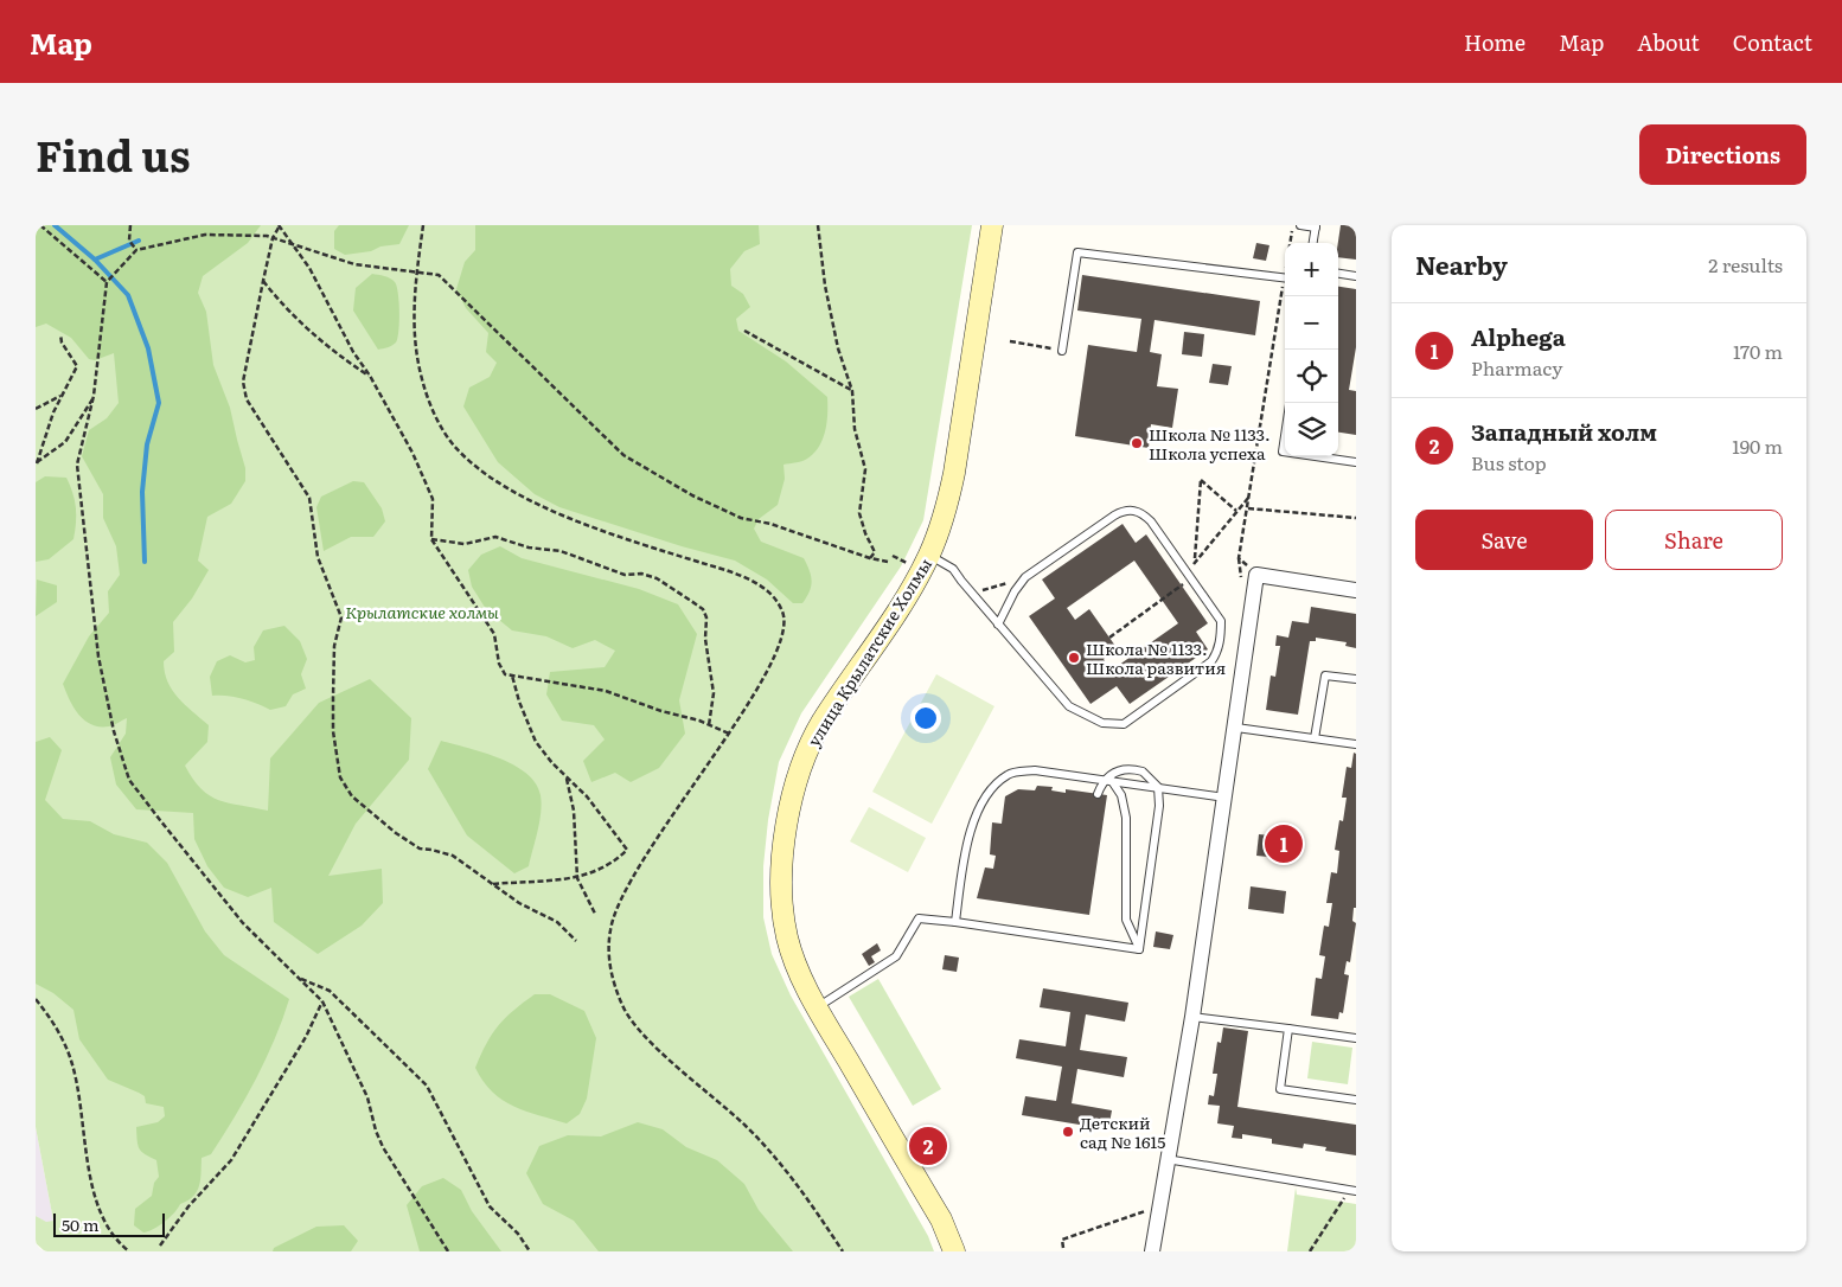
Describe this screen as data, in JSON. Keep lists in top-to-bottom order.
{
  "streets": {
    "street": ["улица Крылатские Холмы"]
  },
  "parks": ["Крылатские холмы"],
  "places": ["Школа № 1133. Школа успеха", "Школа № 1133. Школа развития", "Детский сад № 1615"],
  "scale_bar": "50 m",
  "page": {
    "header": "Map",
    "nav": [
      "Home",
      "Map",
      "About",
      "Contact"
    ],
    "title": "Find us",
    "buttons": [
      "Directions",
      ["Save", "Share"]
    ],
    "heading": ["Nearby", "2 results"],
    "map_buttons": ["+", "−"],
    "list": [
      {
        "mark": "1",
        "name": "Alphega",
        "note": "Pharmacy",
        "value": "170 m"
      },
      {
        "mark": "2",
        "name": "Западный холм",
        "note": "Bus stop",
        "value": "190 m"
      }
    ],
    "pins": ["1", "2"],
    "scale": "50 m"
  }
}
